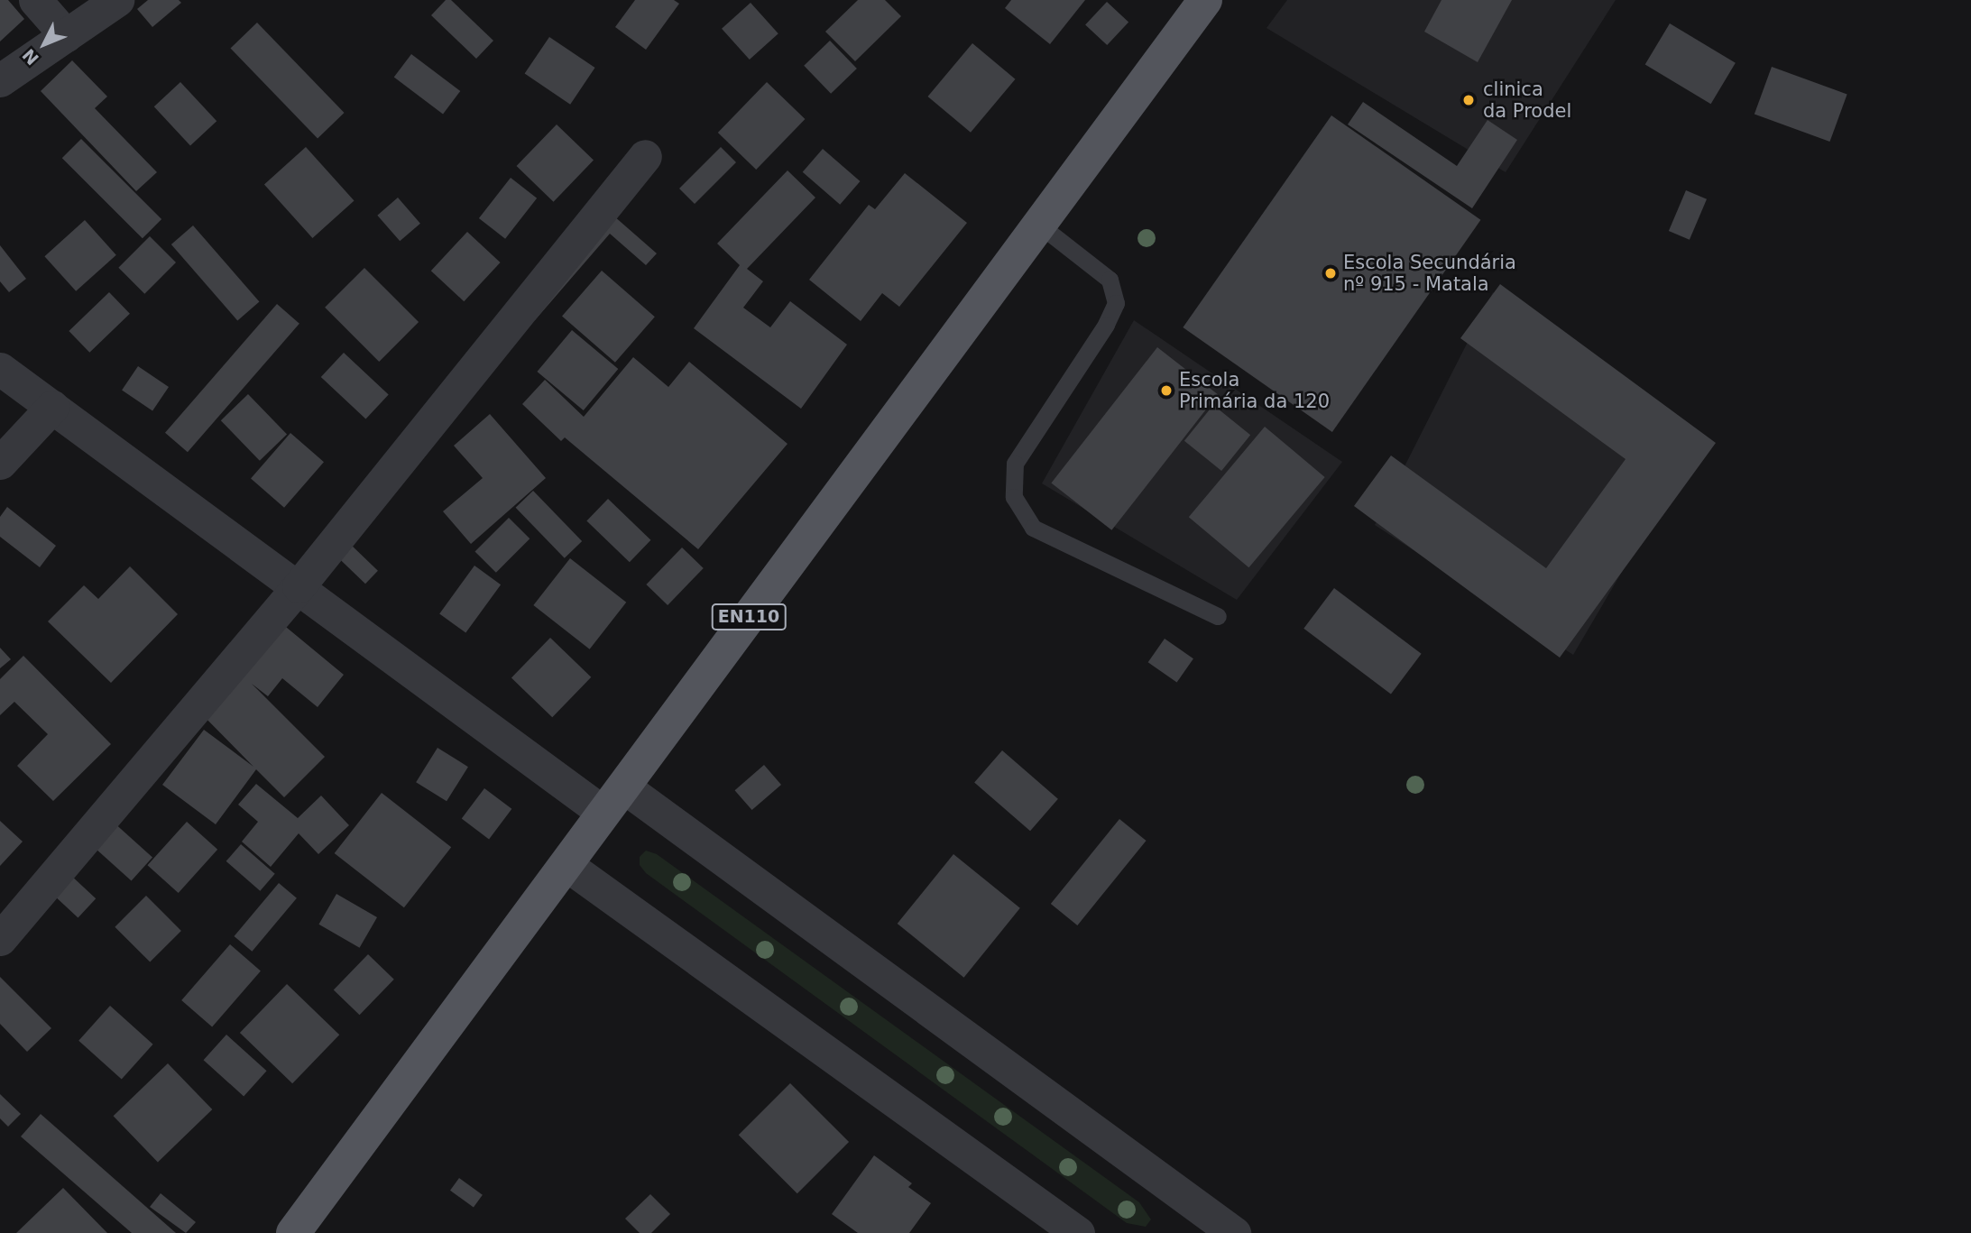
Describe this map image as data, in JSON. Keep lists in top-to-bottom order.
{
  "streets": {
    "main road": ["EN110"]
  },
  "places": ["clinica da Prodel", "Escola Secundária nº 915 - Matala", "Escola Primária da 120"],
  "north": "bottom left"
}
